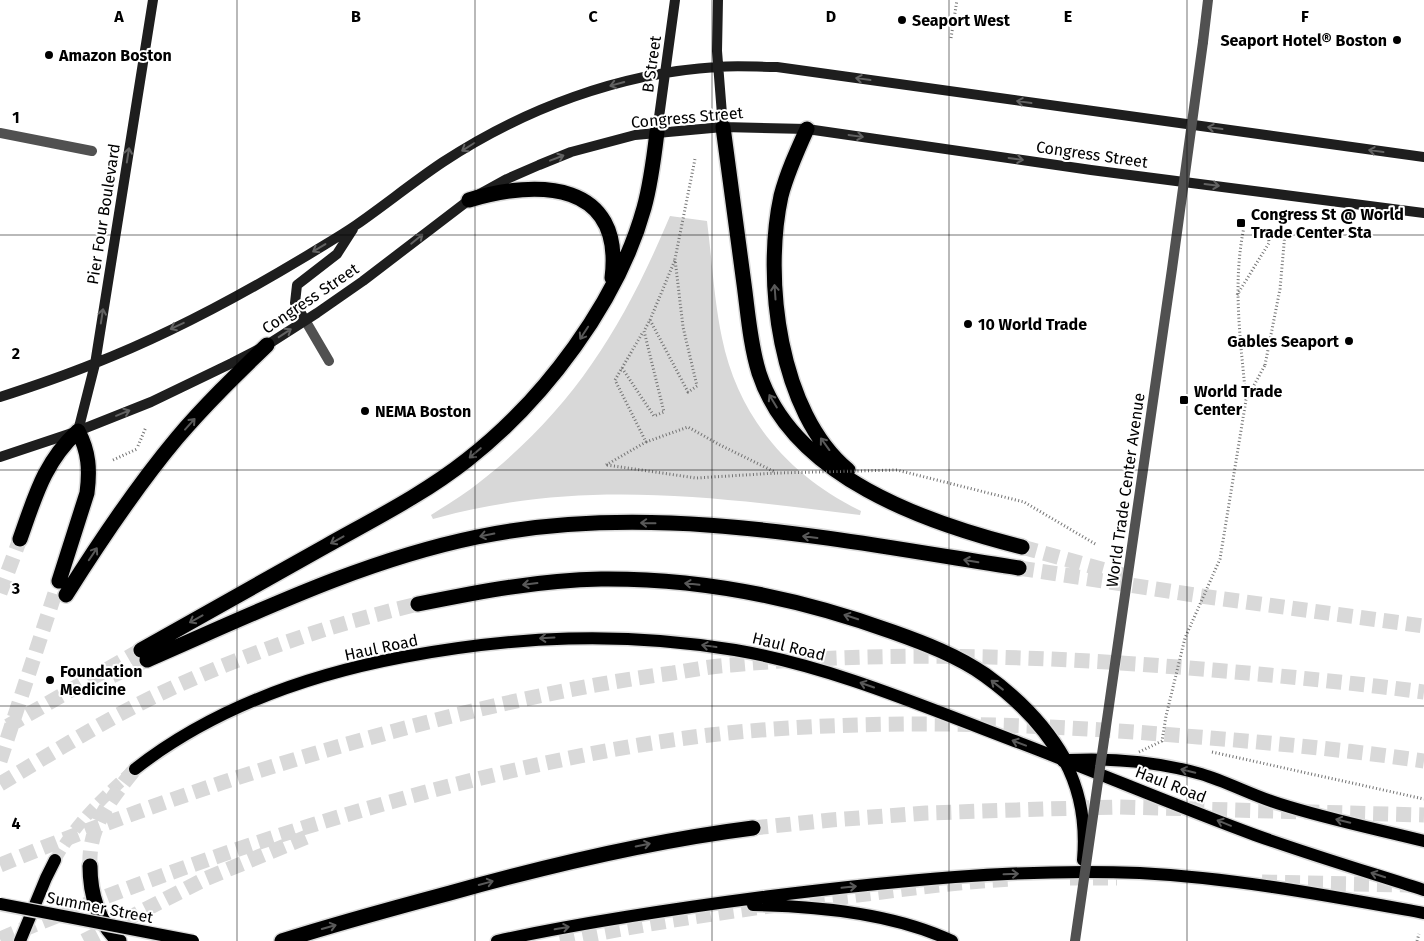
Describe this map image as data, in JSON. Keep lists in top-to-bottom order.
{
  "streets": {
    "main road": [
      "B Street",
      "Congress Street",
      "Pier Four Boulevard",
      "Haul Road",
      "Summer Street"
    ],
    "street": ["World Trade Center Avenue"]
  },
  "crossings": [
    ["B Street", "Congress Street"],
    ["Congress Street", "Pier Four Boulevard"]
  ],
  "one_way": ["Pier Four Boulevard"],
  "places": {
    "other": [
      "Seaport West",
      "Seaport Hotel® Boston",
      "Amazon Boston",
      "10 World Trade",
      "Gables Seaport",
      "NEMA Boston",
      "Foundation Medicine"
    ],
    "transit": ["Congress St @ World Trade Center Sta", "World Trade Center"]
  },
  "grid": {
    "columns": [
      "A",
      "B",
      "C",
      "D",
      "E",
      "F"
    ],
    "rows": [
      "1",
      "2",
      "3",
      "4"
    ]
  }
}
